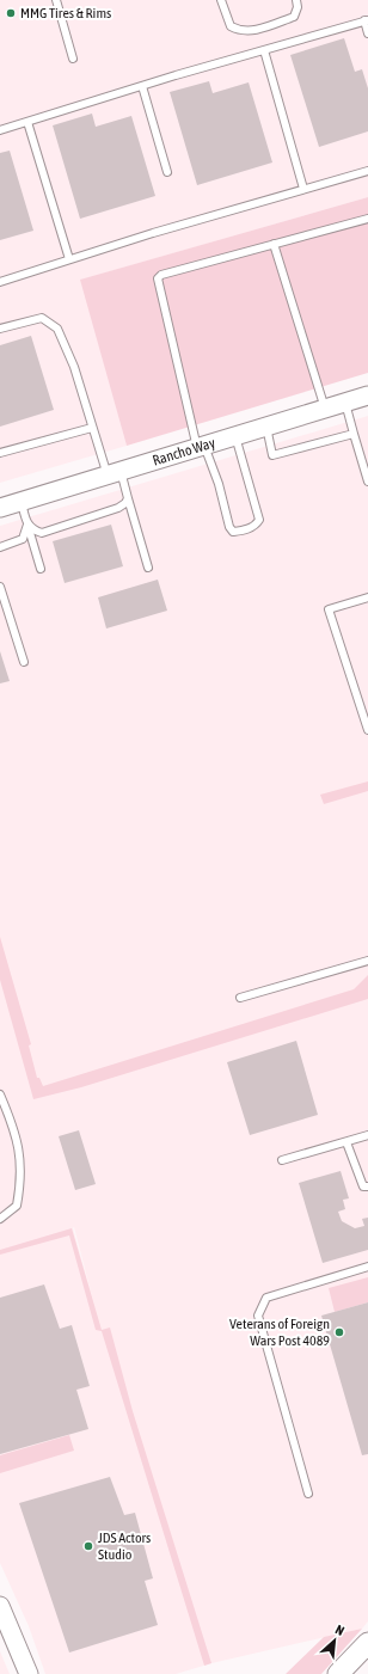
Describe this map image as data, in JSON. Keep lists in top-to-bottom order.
{
  "streets": {
    "street": ["Rancho Way"]
  },
  "places": ["MMG Tires & Rims", "Veterans of Foreign Wars Post 4089", "JDS Actors Studio"],
  "north": "top right"
}
